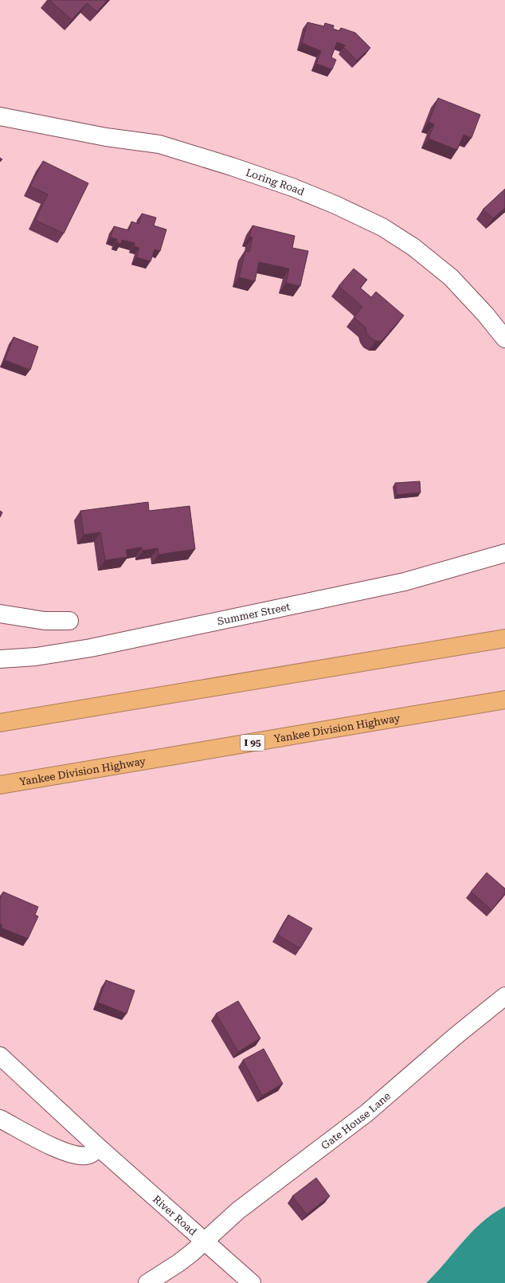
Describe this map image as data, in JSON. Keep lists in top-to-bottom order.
{
  "streets": {
    "highway": ["Yankee Division Highway", "I 95"],
    "street": [
      "Loring Road",
      "Summer Street",
      "Gate House Lane",
      "River Road"
    ]
  },
  "crossings": [
    ["Gate House Lane", "River Road"]
  ]
}
